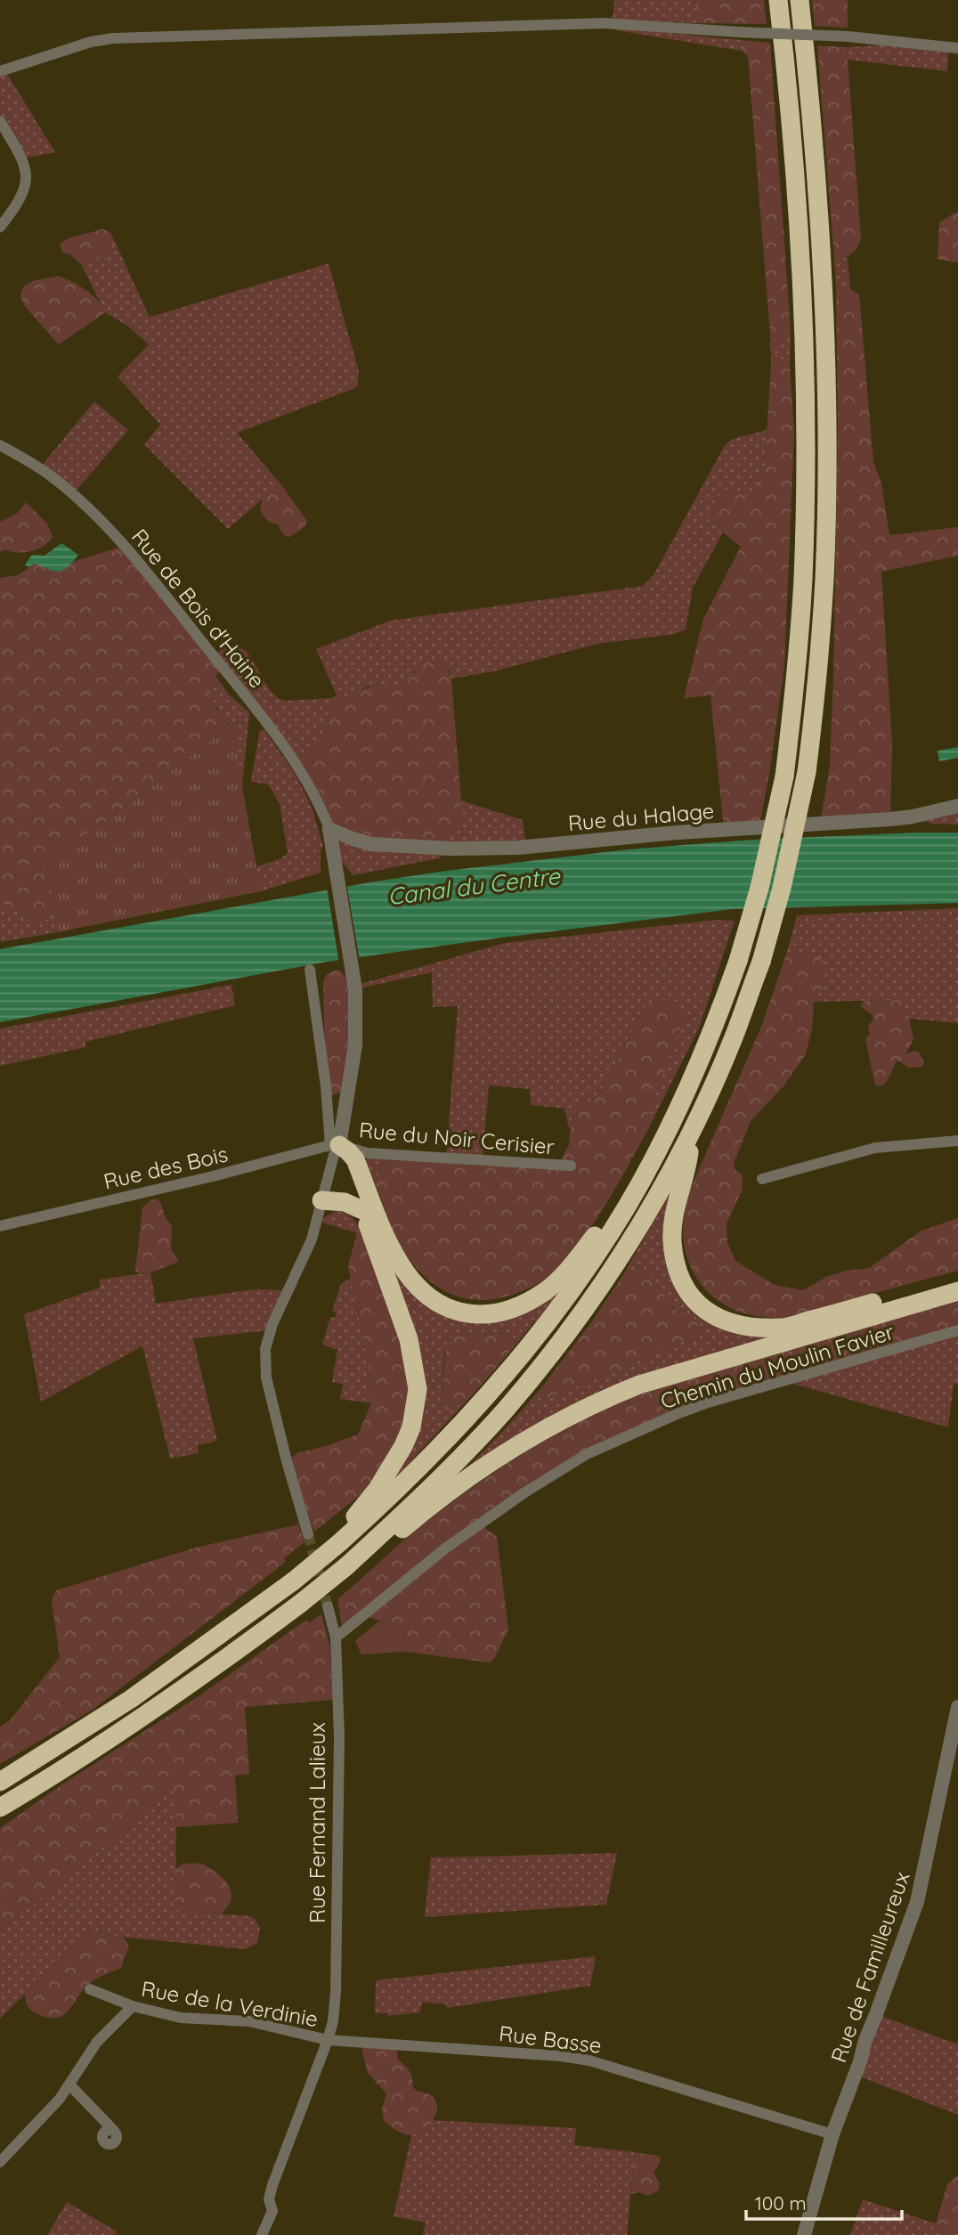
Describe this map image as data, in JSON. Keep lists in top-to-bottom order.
{
  "streets": {
    "street": [
      "Rue de Bois d'Haine",
      "Rue du Halage",
      "Rue du Noir Cerisier",
      "Rue des Bois",
      "Chemin du Moulin Favier",
      "Rue Fernand Lalieux",
      "Rue de Familleureux",
      "Rue de la Verdinie",
      "Rue Basse"
    ]
  },
  "crossings": [
    ["Rue de Bois d'Haine", "Rue du Halage"],
    ["Rue du Noir Cerisier", "Rue des Bois"],
    ["Chemin du Moulin Favier", "Rue Fernand Lalieux"],
    ["Rue Fernand Lalieux", "Rue de la Verdinie"],
    ["Rue Fernand Lalieux", "Rue Basse"],
    ["Rue de Familleureux", "Rue Basse"],
    ["Rue de la Verdinie", "Rue Basse"]
  ],
  "water": ["Canal du Centre"],
  "scale_bar": "100 m"
}
